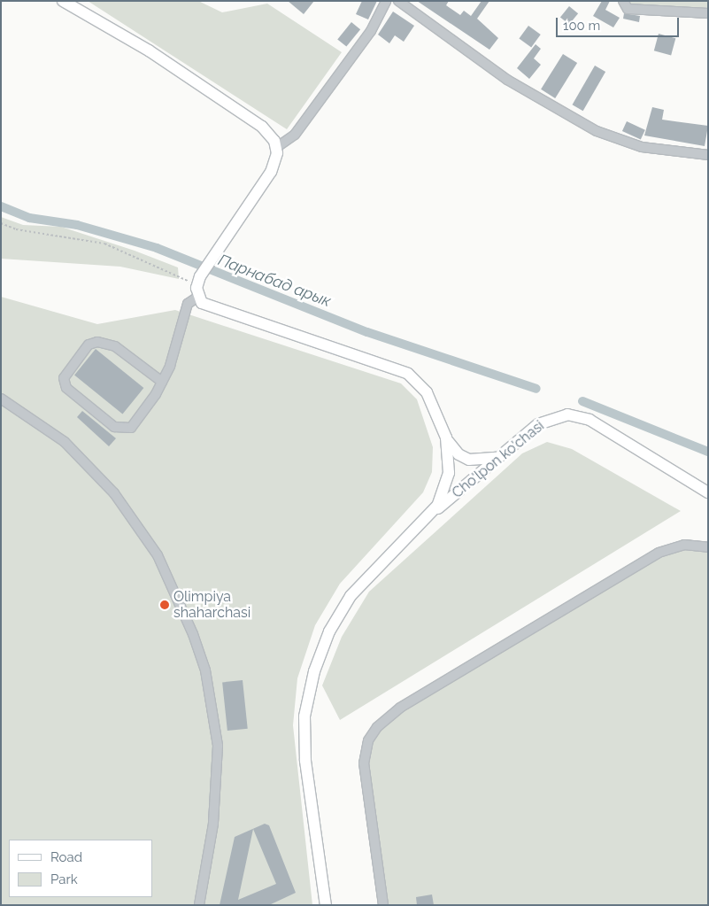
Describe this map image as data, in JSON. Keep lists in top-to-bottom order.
{
  "streets": {
    "main road": ["Cho'lpon ko'chasi"]
  },
  "water": ["Парнабад арык"],
  "places": ["Olimpiya shaharchasi"],
  "legend": ["Road", "Park"],
  "scale_bar": "100 m"
}
